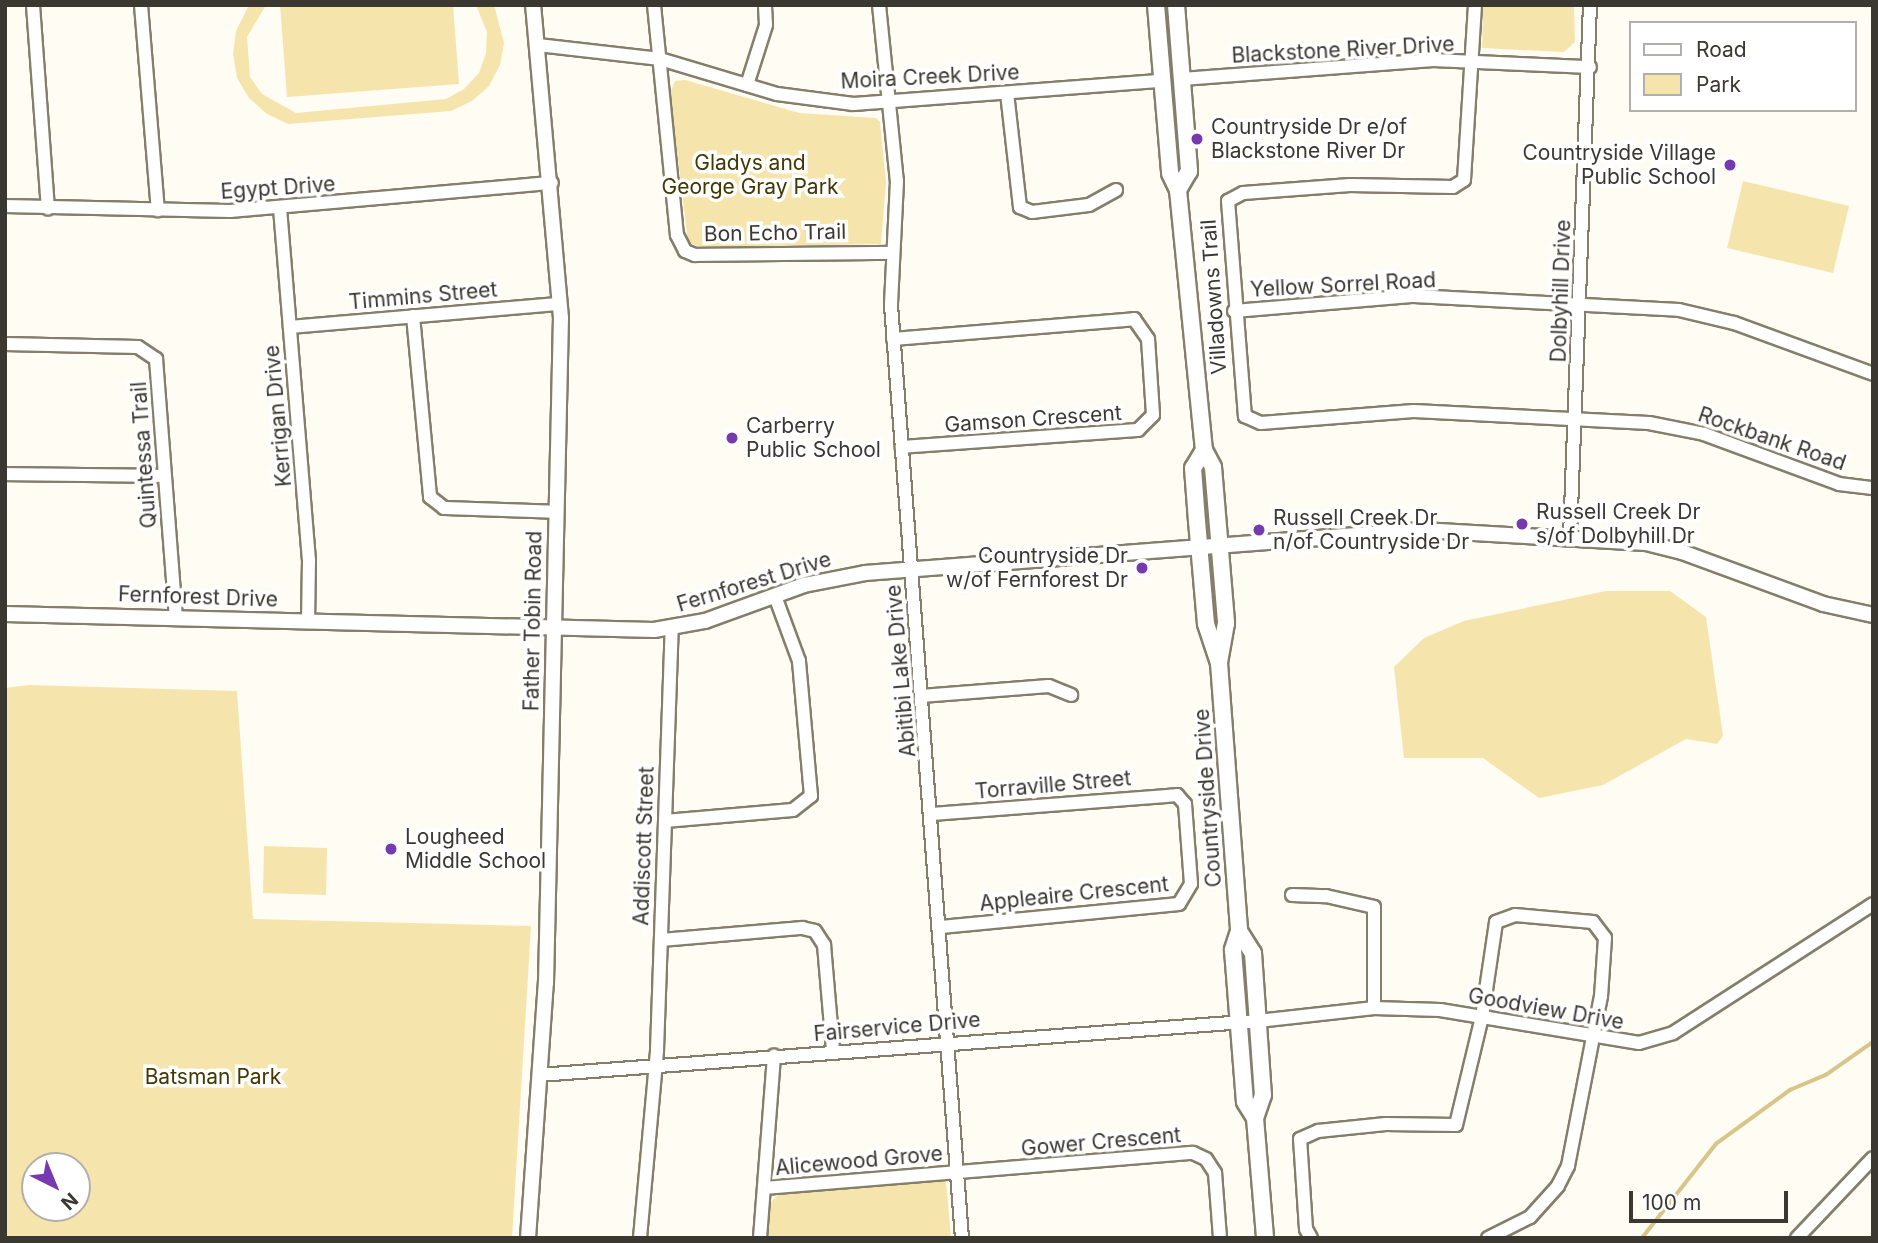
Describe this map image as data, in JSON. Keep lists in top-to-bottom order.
{
  "streets": {
    "main road": ["Countryside Drive"],
    "street": [
      "Blackstone River Drive",
      "Moira Creek Drive",
      "Egypt Drive",
      "Bon Echo Trail",
      "Yellow Sorrel Road",
      "Dolbyhill Drive",
      "Timmins Street",
      "Villadowns Trail",
      "Kerrigan Drive",
      "Gamson Crescent",
      "Rockbank Road",
      "Quintessa Trail",
      "Fernforest Drive",
      "Father Tobin Road",
      "Abitibi Lake Drive",
      "Torraville Street",
      "Addiscott Street",
      "Appleaire Crescent",
      "Goodview Drive",
      "Fairservice Drive",
      "Gower Crescent",
      "Alicewood Grove"
    ]
  },
  "crossings": [
    ["Blackstone River Drive", "Dolbyhill Drive"],
    ["Blackstone River Drive", "Villadowns Trail"],
    ["Blackstone River Drive", "Countryside Drive"],
    ["Moira Creek Drive", "Bon Echo Trail"],
    ["Moira Creek Drive", "Father Tobin Road"],
    ["Moira Creek Drive", "Abitibi Lake Drive"],
    ["Moira Creek Drive", "Countryside Drive"],
    ["Egypt Drive", "Kerrigan Drive"],
    ["Egypt Drive", "Father Tobin Road"],
    ["Bon Echo Trail", "Abitibi Lake Drive"],
    ["Yellow Sorrel Road", "Dolbyhill Drive"],
    ["Yellow Sorrel Road", "Villadowns Trail"],
    ["Dolbyhill Drive", "Villadowns Trail"],
    ["Dolbyhill Drive", "Rockbank Road"],
    ["Dolbyhill Drive", "Fernforest Drive"],
    ["Timmins Street", "Kerrigan Drive"],
    ["Timmins Street", "Father Tobin Road"],
    ["Villadowns Trail", "Rockbank Road"],
    ["Kerrigan Drive", "Fernforest Drive"],
    ["Gamson Crescent", "Abitibi Lake Drive"],
    ["Quintessa Trail", "Fernforest Drive"],
    ["Fernforest Drive", "Father Tobin Road"],
    ["Fernforest Drive", "Abitibi Lake Drive"],
    ["Fernforest Drive", "Countryside Drive"],
    ["Fernforest Drive", "Addiscott Street"],
    ["Father Tobin Road", "Fairservice Drive"],
    ["Abitibi Lake Drive", "Torraville Street"],
    ["Abitibi Lake Drive", "Appleaire Crescent"],
    ["Abitibi Lake Drive", "Fairservice Drive"],
    ["Abitibi Lake Drive", "Gower Crescent"],
    ["Abitibi Lake Drive", "Alicewood Grove"],
    ["Torraville Street", "Appleaire Crescent"],
    ["Countryside Drive", "Goodview Drive"],
    ["Countryside Drive", "Fairservice Drive"],
    ["Addiscott Street", "Fairservice Drive"],
    ["Goodview Drive", "Fairservice Drive"],
    ["Gower Crescent", "Alicewood Grove"]
  ],
  "parks": ["Gladys and George Gray Park", "Batsman Park"],
  "places": [
    "Countryside Dr e/of Blackstone River Dr",
    "Countryside Village Public School",
    "Carberry Public School",
    "Russell Creek Dr s/of Dolbyhill Dr",
    "Russell Creek Dr n/of Countryside Dr",
    "Countryside Dr w/of Fernforest Dr",
    "Lougheed Middle School"
  ],
  "legend": ["Road", "Park"],
  "scale_bar": "100 m",
  "north": "bottom right"
}
